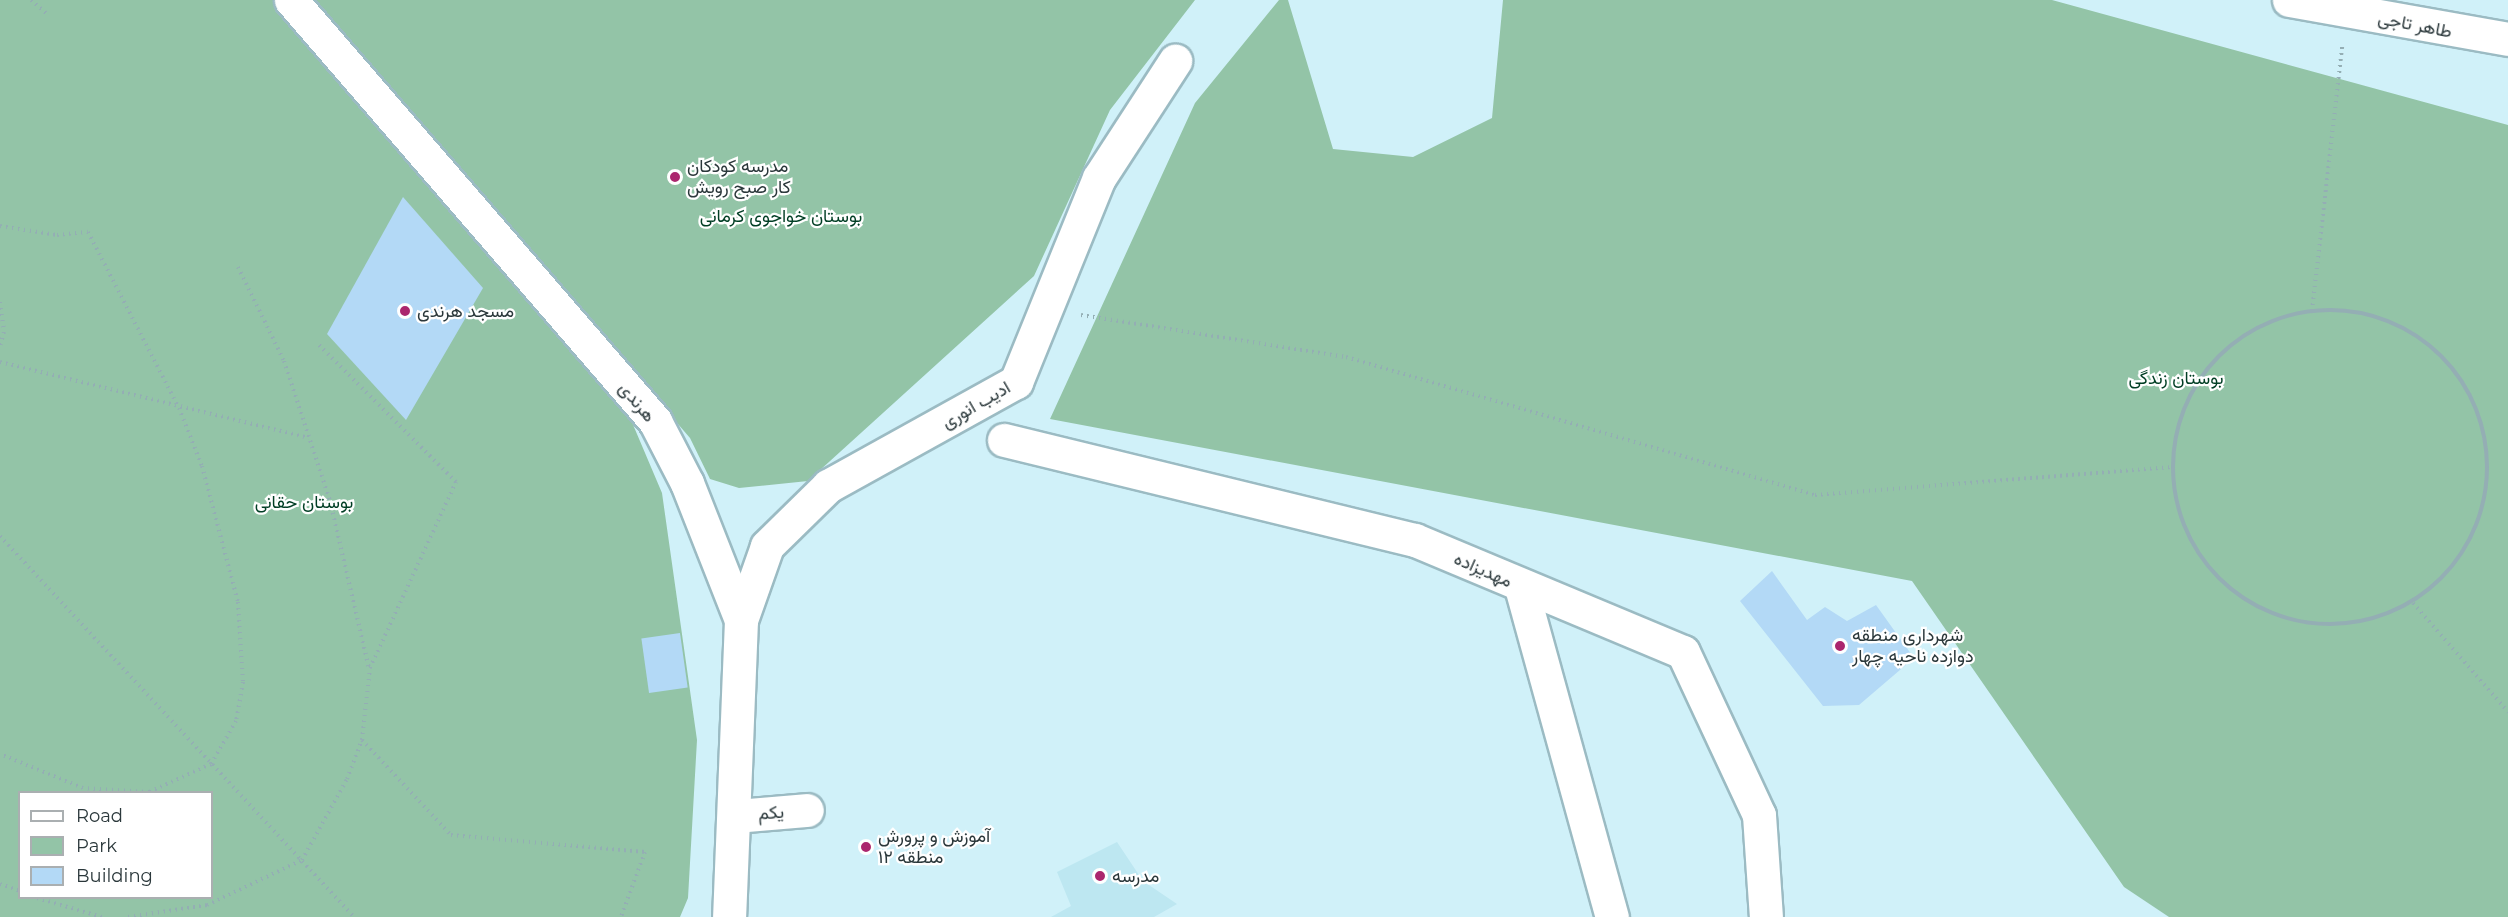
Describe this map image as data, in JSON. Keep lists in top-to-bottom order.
{
  "streets": {
    "street": [
      "طاهر تاجی",
      "هرندی",
      "ادیب انوری",
      "مهدیزاده",
      "یکم"
    ]
  },
  "crossings": [
    ["هرندی", "ادیب انوری"],
    ["هرندی", "یکم"]
  ],
  "parks": ["بوستان خواجوی کرمانی", "بوستان زندگی", "بوستان حقانی"],
  "places": [
    "مدرسه کودکان کار صبح رویش",
    "مسجد هرندی",
    "شهرداری منطقه دوازده ناحیه چهار",
    "آموزش و پرورش منطقه ۱۲",
    "مدرسه"
  ],
  "legend": ["Road", "Park", "Building"]
}
